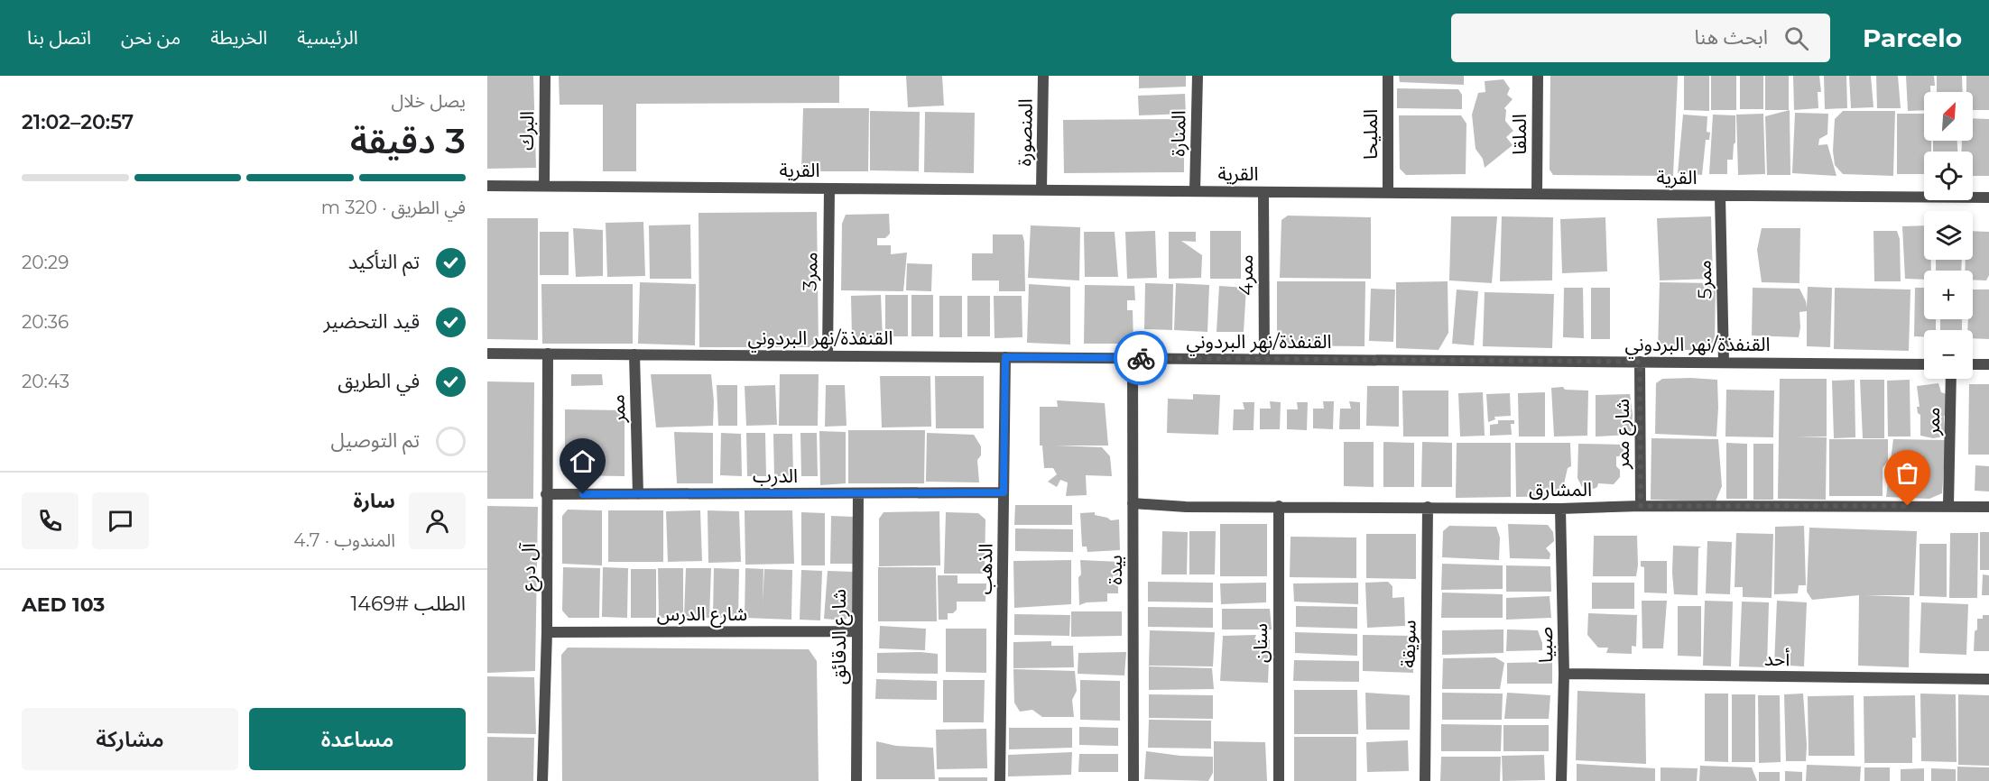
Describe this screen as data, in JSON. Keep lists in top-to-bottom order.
{
  "streets": {
    "street": [
      "البرك",
      "المنصورة",
      "المنارة",
      "المليحا",
      "الملقا",
      "القرية",
      "ممر3",
      "ممر4",
      "ممر5",
      "القنفذة/نهر البردوني",
      "ممر",
      "شارع ممر",
      "الدرب",
      "المشارق",
      "آل درع",
      "الذهب",
      "بيدة",
      "شارع الدرس",
      "شارع الدقائق",
      "سنان",
      "سويقة",
      "صبيا",
      "أحد"
    ]
  },
  "crossings": [
    ["البرك", "القرية"],
    ["المنصورة", "القرية"],
    ["المنارة", "القرية"],
    ["المليحا", "القرية"],
    ["الملقا", "القرية"],
    ["القرية", "ممر3"],
    ["القرية", "ممر4"],
    ["القرية", "ممر5"],
    ["ممر3", "القنفذة/نهر البردوني"],
    ["ممر4", "القنفذة/نهر البردوني"],
    ["ممر5", "القنفذة/نهر البردوني"],
    ["القنفذة/نهر البردوني", "ممر"],
    ["القنفذة/نهر البردوني", "شارع ممر"],
    ["القنفذة/نهر البردوني", "آل درع"],
    ["القنفذة/نهر البردوني", "الذهب"],
    ["القنفذة/نهر البردوني", "بيدة"],
    ["ممر", "الدرب"],
    ["ممر", "المشارق"],
    ["شارع ممر", "المشارق"],
    ["الدرب", "آل درع"],
    ["الدرب", "الذهب"],
    ["الدرب", "شارع الدقائق"],
    ["المشارق", "بيدة"],
    ["المشارق", "سنان"],
    ["المشارق", "سويقة"],
    ["المشارق", "صبيا"],
    ["آل درع", "شارع الدرس"],
    ["شارع الدرس", "شارع الدقائق"],
    ["صبيا", "أحد"]
  ],
  "north": "top right",
  "page": {
    "header": "Parcelo",
    "search": "ابحث هنا",
    "nav": [
      "الرئيسية",
      "الخريطة",
      "من نحن",
      "اتصل بنا"
    ],
    "heading": ["3 دقيقة", "يصل خلال", "20:57–21:02"],
    "panel": [
      "سارة",
      "المندوب · 4.7",
      "الطلب #1469",
      "AED 103"
    ],
    "map_buttons": ["+", "−"],
    "bar": "في الطريق · 320 m",
    "list": [
      ["تم التأكيد", "20:29"],
      ["قيد التحضير", "20:36"],
      ["في الطريق", "20:43"],
      "تم التوصيل"
    ],
    "buttons": ["مساعدة", "مشاركة"]
  }
}
